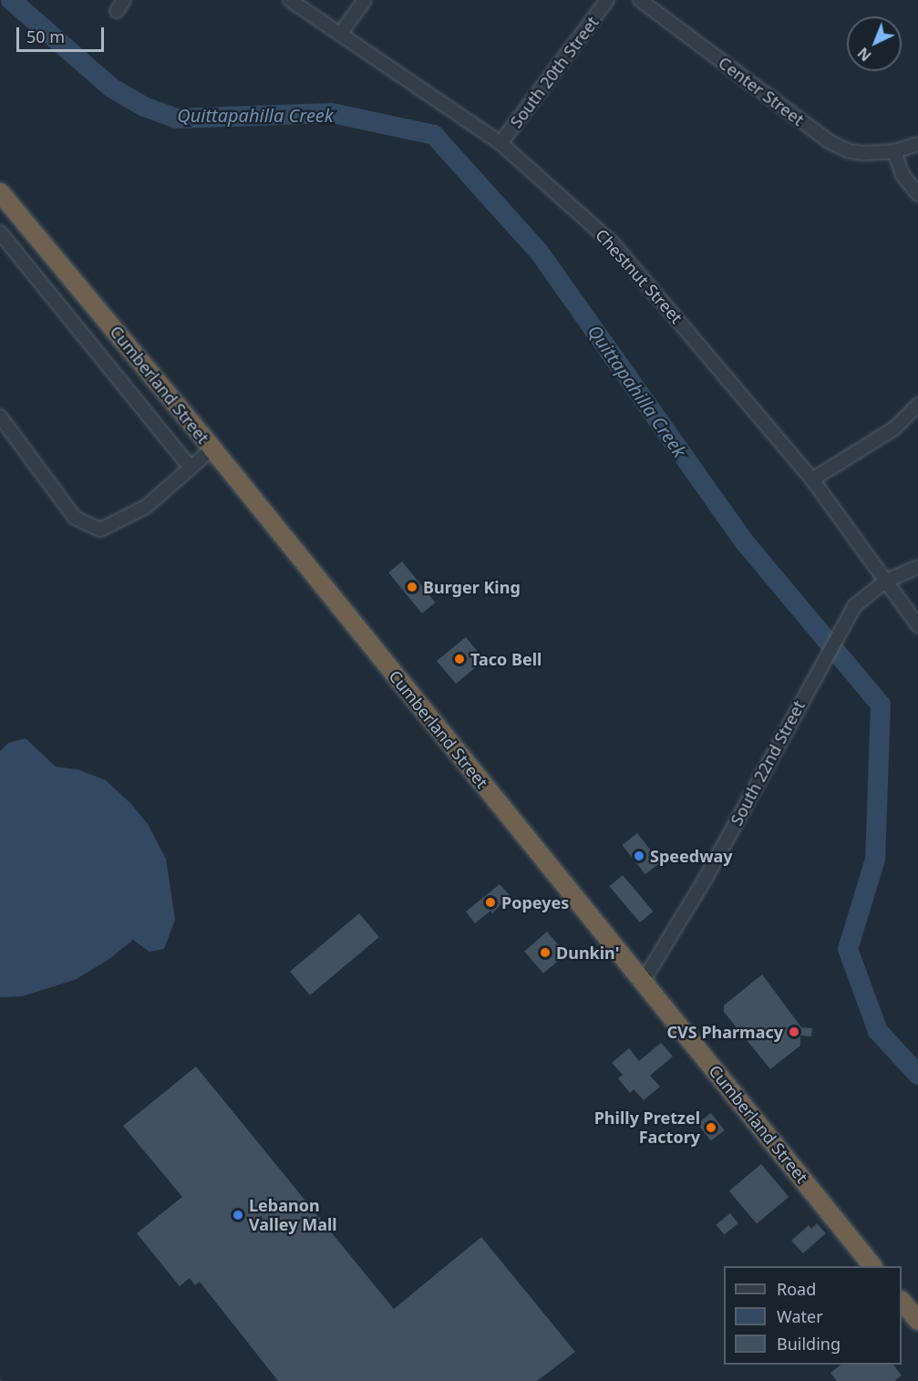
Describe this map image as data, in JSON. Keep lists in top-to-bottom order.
{
  "streets": {
    "highway": ["Cumberland Street"],
    "street": [
      "South 20th Street",
      "Center Street",
      "Chestnut Street",
      "South 22nd Street"
    ]
  },
  "crossings": [
    ["South 20th Street", "Chestnut Street"],
    ["Chestnut Street", "South 22nd Street"],
    ["Cumberland Street", "South 22nd Street"]
  ],
  "water": ["Quittapahilla Creek"],
  "places": [
    "Burger King",
    "Taco Bell",
    "Speedway",
    "Popeyes",
    "Dunkin'",
    "CVS Pharmacy",
    "Philly Pretzel Factory",
    "Lebanon Valley Mall"
  ],
  "legend": ["Road", "Water", "Building"],
  "scale_bar": "50 m",
  "north": "bottom left"
}
